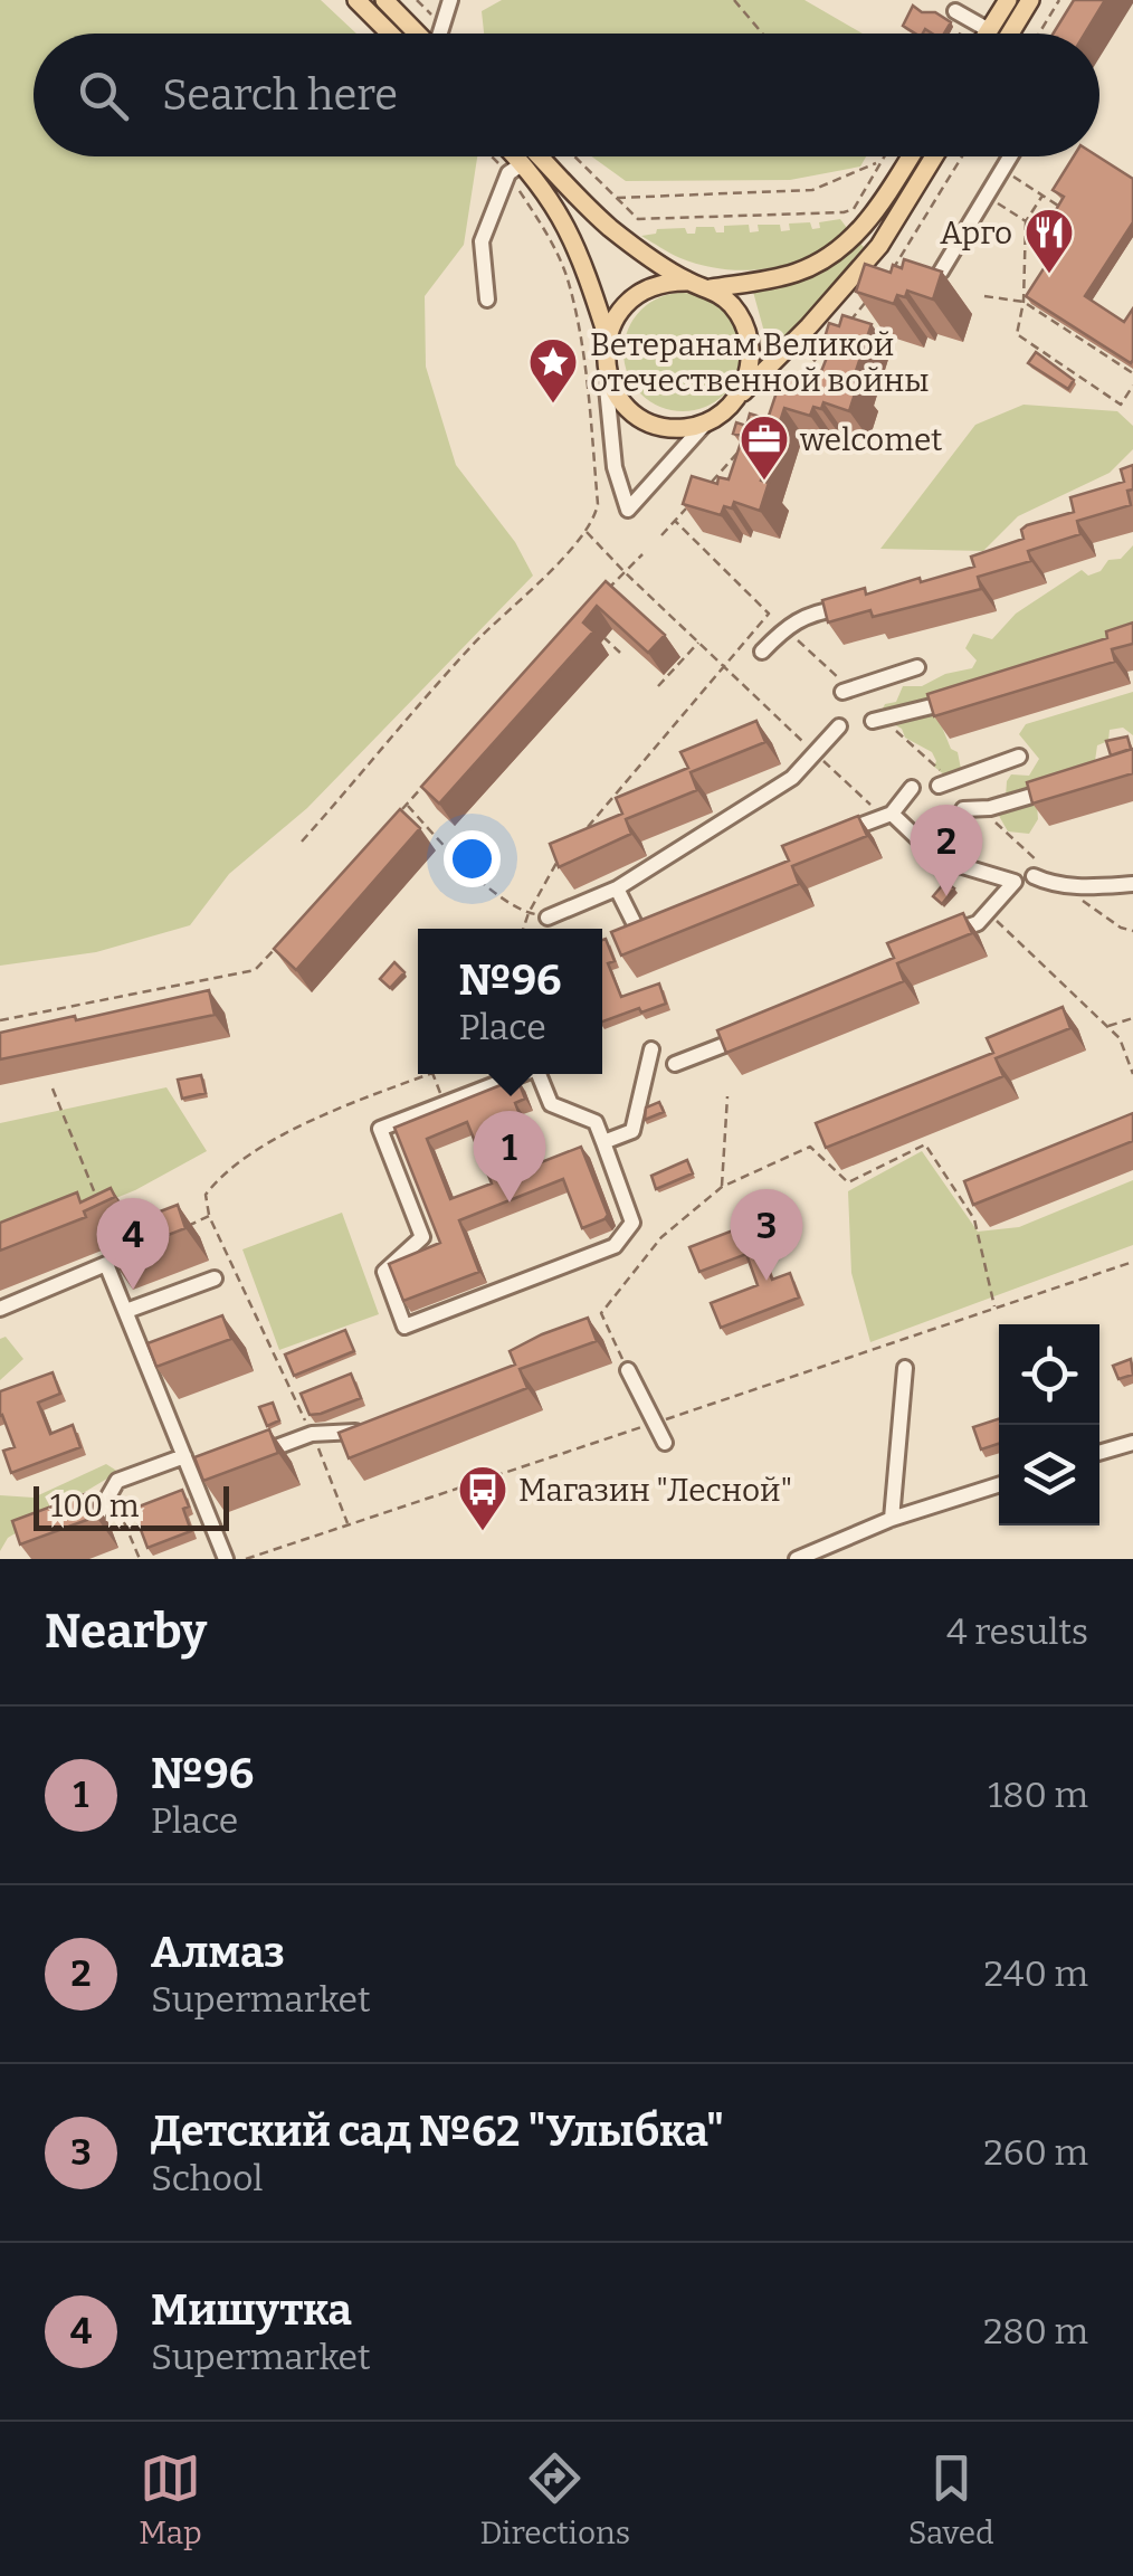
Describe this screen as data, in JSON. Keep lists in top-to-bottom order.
{
  "places": {
    "restaurant": ["Арго"],
    "place": ["Ветеранам Великой отечественной войны"],
    "office": ["welcomet"],
    "bus stop": ["Магазин \"Лесной\""]
  },
  "scale_bar": "100 m",
  "page": {
    "search": "Search here",
    "pins": [
      "2",
      "1",
      "3",
      "4"
    ],
    "popup": ["№96", "Place"],
    "scale": "100 m",
    "heading": ["Nearby", "4 results"],
    "list": [
      {
        "mark": "1",
        "name": "№96",
        "note": "Place",
        "value": "180 m"
      },
      {
        "mark": "2",
        "name": "Алмаз",
        "note": "Supermarket",
        "value": "240 m"
      },
      {
        "mark": "3",
        "name": "Детский сад №62 \"Улыбка\"",
        "note": "School",
        "value": "260 m"
      },
      {
        "mark": "4",
        "name": "Мишутка",
        "note": "Supermarket",
        "value": "280 m"
      }
    ],
    "nav": ["Map", "Directions", "Saved"]
  }
}
